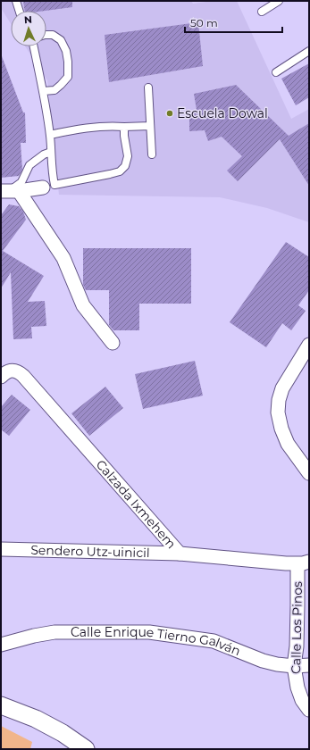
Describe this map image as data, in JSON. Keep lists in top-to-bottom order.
{
  "streets": {
    "street": [
      "Calzada Ixmehem",
      "Sendero Utz-uinicil",
      "Calle Los Pinos",
      "Calle Enrique Tierno Galván"
    ]
  },
  "crossings": [
    ["Calzada Ixmehem", "Sendero Utz-uinicil"],
    ["Calzada Ixmehem", "Calle Los Pinos"],
    ["Calle Los Pinos", "Calle Enrique Tierno Galván"]
  ],
  "places": ["Escuela Dowal"],
  "scale_bar": "50 m",
  "north": "top"
}
